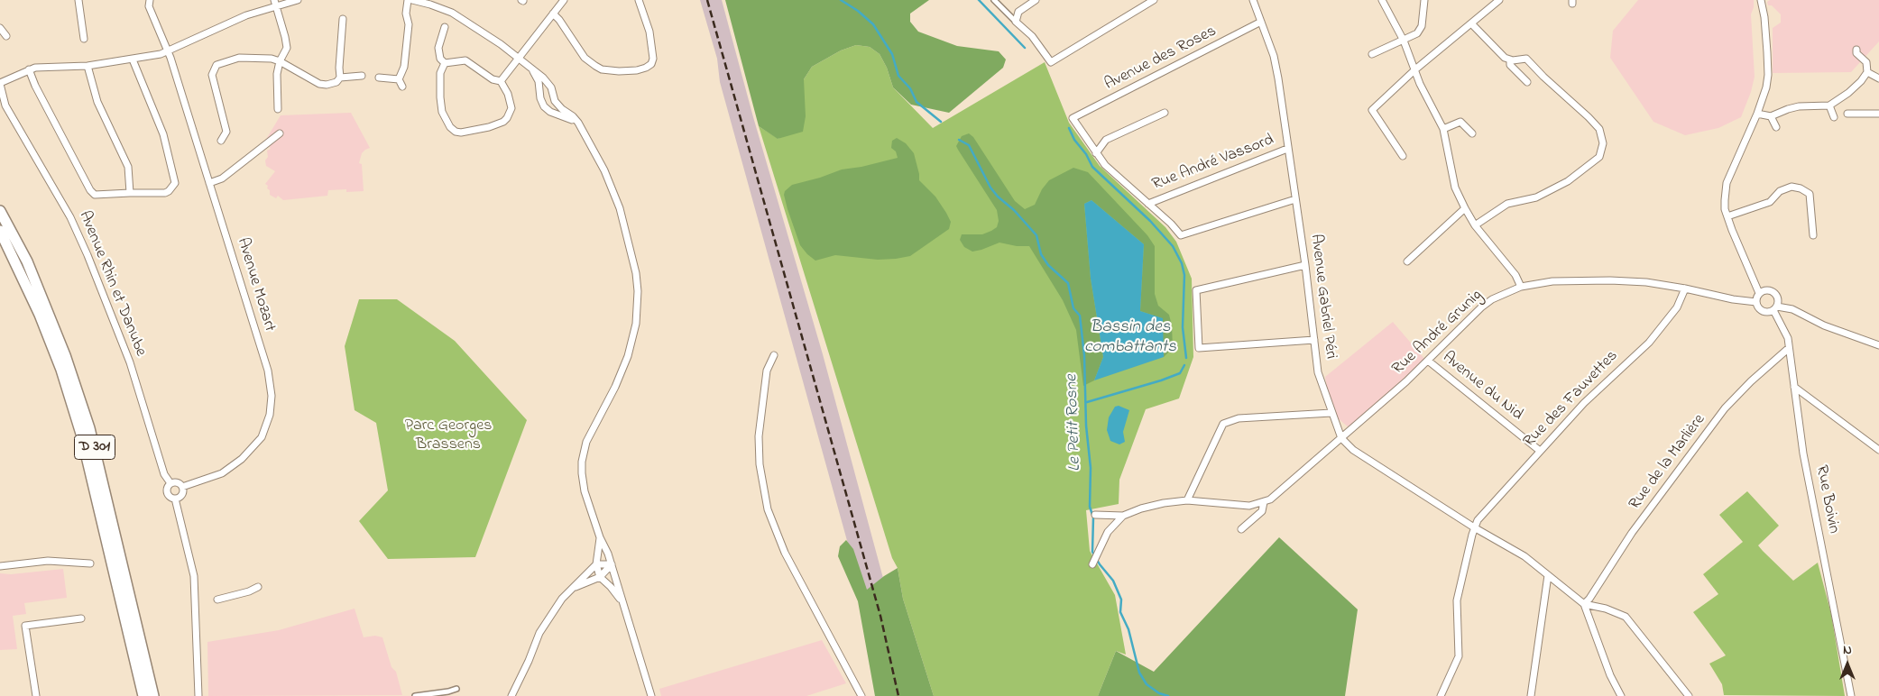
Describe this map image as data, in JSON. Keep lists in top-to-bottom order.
{
  "streets": {
    "highway": ["D 301"],
    "street": [
      "Avenue des Roses",
      "Rue André Vassord",
      "Avenue Rhin et Danube",
      "Avenue Mozart",
      "Avenue Gabriel Péri",
      "Rue André Grunig",
      "Avenue du Nid",
      "Rue des Fauvettes",
      "Rue de la Marlière",
      "Rue Boivin"
    ]
  },
  "crossings": [
    ["Avenue des Roses", "Avenue Gabriel Péri"],
    ["Rue André Vassord", "Avenue Gabriel Péri"],
    ["Avenue Rhin et Danube", "Avenue Mozart"],
    ["Avenue Gabriel Péri", "Rue André Grunig"],
    ["Avenue Gabriel Péri", "Rue des Fauvettes"],
    ["Avenue Gabriel Péri", "Rue de la Marlière"],
    ["Rue André Grunig", "Avenue du Nid"],
    ["Rue André Grunig", "Rue des Fauvettes"],
    ["Rue André Grunig", "Rue Boivin"],
    ["Avenue du Nid", "Rue des Fauvettes"],
    ["Rue de la Marlière", "Rue Boivin"]
  ],
  "water": ["Bassin des combattants", "Le Petit Rosne"],
  "parks": ["Parc Georges Brassens"],
  "north": "top"
}
